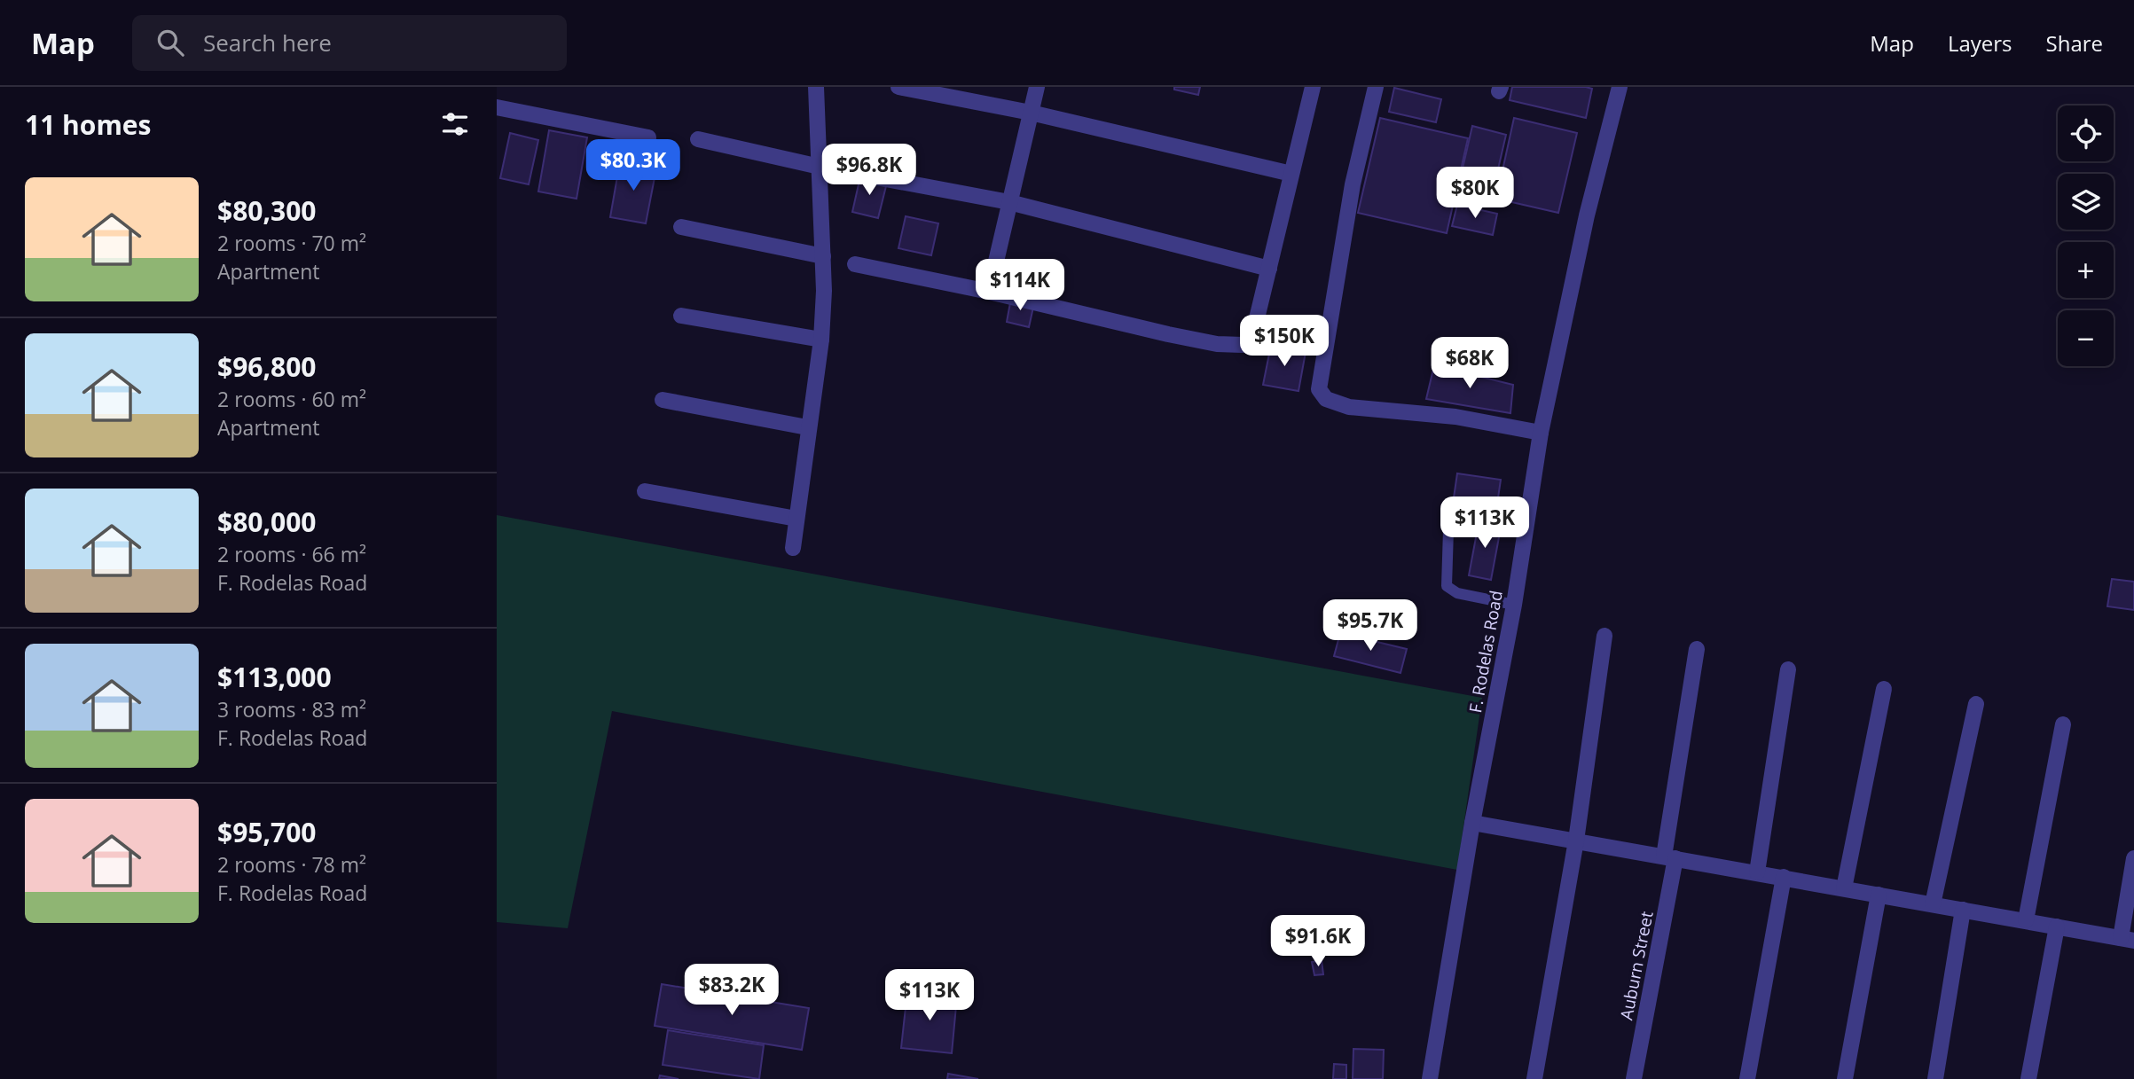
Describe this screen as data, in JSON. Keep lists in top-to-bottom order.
{
  "streets": {
    "street": ["F. Rodelas Road", "Auburn Street"]
  },
  "page": {
    "header": "Map",
    "search": "Search here",
    "nav": ["Map", "Layers", "Share"],
    "heading": "11 homes",
    "map_buttons": ["+", "−"],
    "price": [
      "$80.3K",
      "$96.8K",
      "$80K",
      "$114K",
      "$150K",
      "$68K",
      "$113K",
      "$95.7K",
      "$91.6K",
      "$83.2K",
      "$113K"
    ],
    "list": [
      {
        "name": "$80,300",
        "note": "2 rooms · 70 m² · Apartment"
      },
      {
        "name": "$96,800",
        "note": "2 rooms · 60 m² · Apartment"
      },
      {
        "name": "$80,000",
        "note": "2 rooms · 66 m² · F. Rodelas Road"
      },
      {
        "name": "$113,000",
        "note": "3 rooms · 83 m² · F. Rodelas Road"
      },
      {
        "name": "$95,700",
        "note": "2 rooms · 78 m² · F. Rodelas Road"
      }
    ]
  }
}
